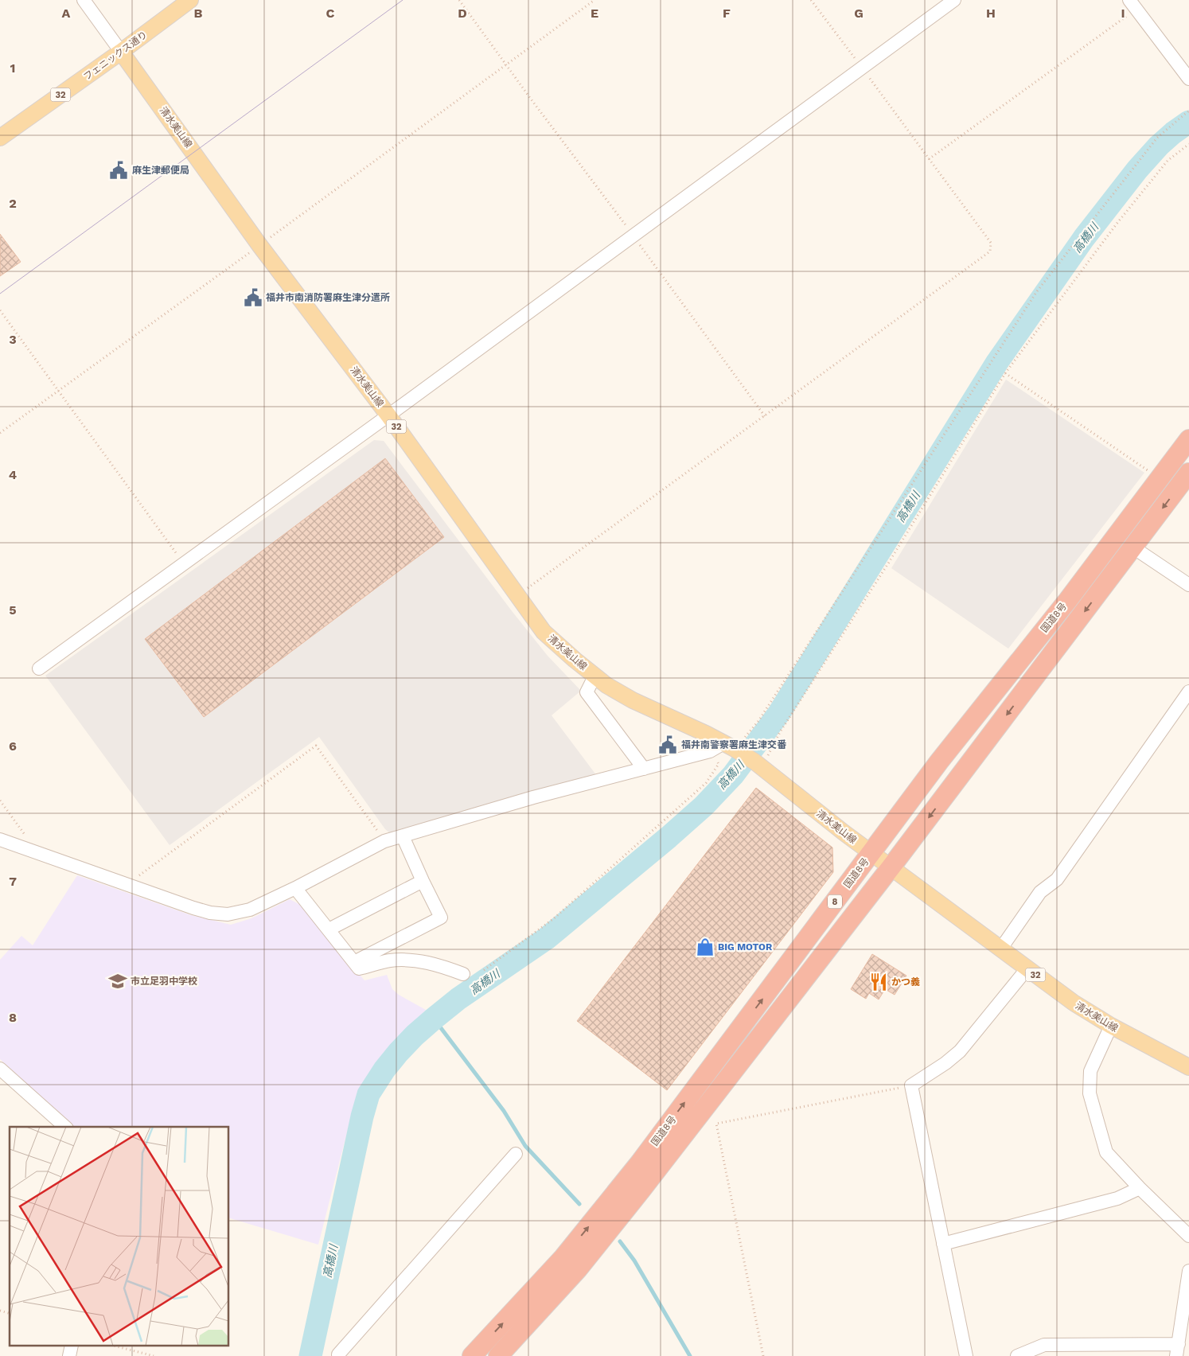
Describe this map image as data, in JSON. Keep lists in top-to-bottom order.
{
  "streets": {
    "highway": ["国道8号", "8"],
    "main road": ["フェニックス通り", "32", "清水美山線"]
  },
  "crossings": [
    ["フェニックス通り", "清水美山線"],
    ["清水美山線", "国道8号"]
  ],
  "water": ["高橋川"],
  "places": {
    "public building": ["麻生津郵便局", "福井市南消防署麻生津分遣所", "福井南警察署麻生津交番"],
    "shop": ["BIG MOTOR"],
    "school or university": ["市立足羽中学校"],
    "restaurant": ["かつ義"]
  },
  "grid": {
    "columns": [
      "A",
      "B",
      "C",
      "D",
      "E",
      "F",
      "G",
      "H",
      "I"
    ],
    "rows": [
      "1",
      "2",
      "3",
      "4",
      "5",
      "6",
      "7",
      "8"
    ]
  }
}
